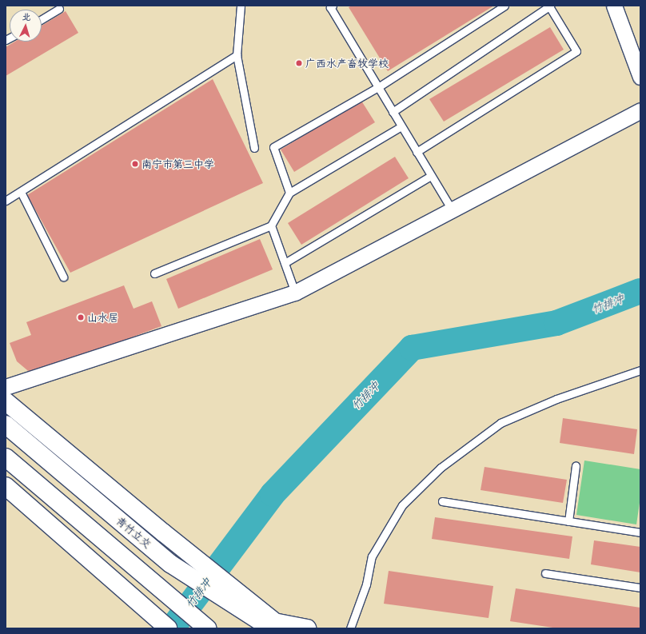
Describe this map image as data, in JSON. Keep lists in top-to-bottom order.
{
  "streets": {
    "main road": ["青竹立交"]
  },
  "water": ["竹排冲"],
  "places": ["广西水产畜牧学校", "南宁市第三中学", "山水居"],
  "north": "top"
}
